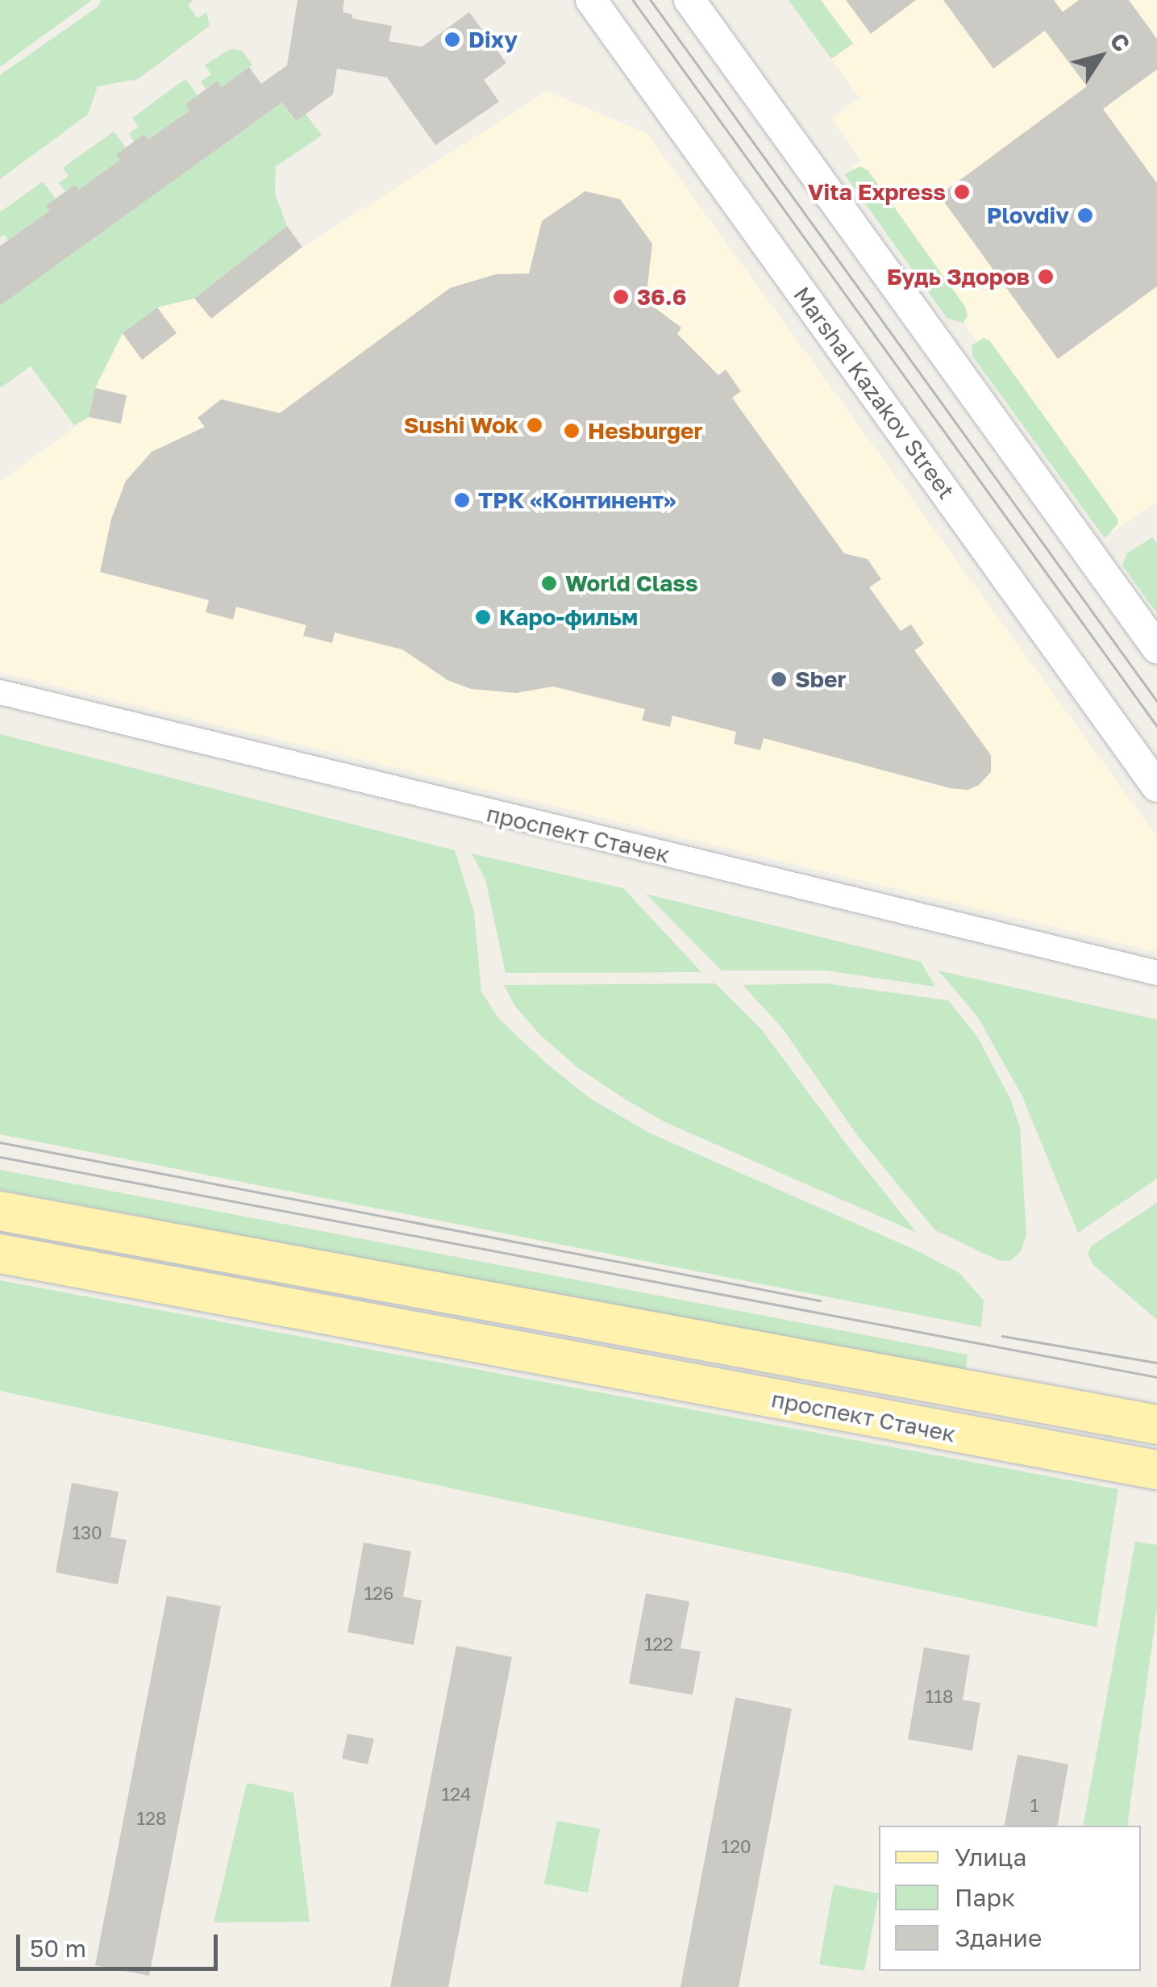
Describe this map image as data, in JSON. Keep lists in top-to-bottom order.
{
  "streets": {
    "main road": ["проспект Стачек"],
    "street": ["Marshal Kazakov Street"]
  },
  "places": [
    "Dixy",
    "Vita Express",
    "Plovdiv",
    "Будь Здоров",
    "36.6",
    "Sushi Wok",
    "Hesburger",
    "ТРК «Континент»",
    "World Class",
    "Каро-фильм",
    "Sber"
  ],
  "house_numbers": [
    "130",
    "126",
    "122",
    "118",
    "124",
    "1",
    "128",
    "120"
  ],
  "legend": ["Улица", "Парк", "Здание"],
  "scale_bar": "50 m",
  "north": "top right"
}
